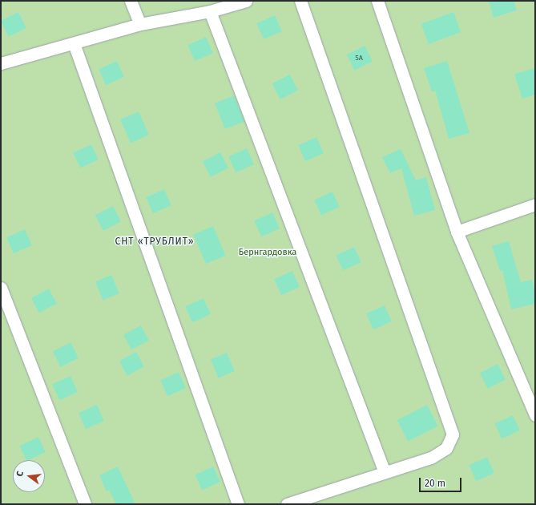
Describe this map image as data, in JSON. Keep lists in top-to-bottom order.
{
  "districts": ["СНТ «ТРУБЛИТ»"],
  "parks": ["Бернгардовка"],
  "house_numbers": ["5А"],
  "scale_bar": "20 m",
  "north": "left"
}
